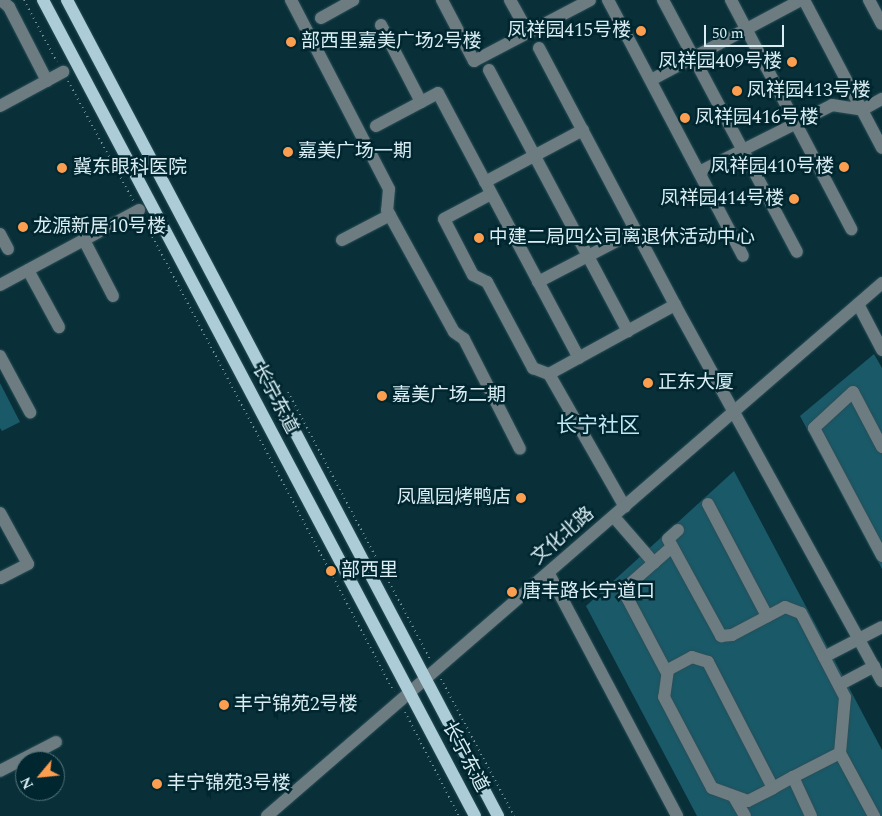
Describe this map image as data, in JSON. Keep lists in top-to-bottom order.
{
  "streets": {
    "main road": ["长宁东道"],
    "street": ["文化北路"]
  },
  "crossings": [
    ["长宁东道", "文化北路"]
  ],
  "districts": ["长宁社区"],
  "places": [
    "凤祥园415号楼",
    "部西里嘉美广场2号楼",
    "凤祥园409号楼",
    "凤祥园413号楼",
    "凤祥园416号楼",
    "嘉美广场一期",
    "凤祥园410号楼",
    "冀东眼科医院",
    "凤祥园414号楼",
    "龙源新居10号楼",
    "中建二局四公司离退休活动中心",
    "正东大厦",
    "嘉美广场二期",
    "凤凰园烤鸭店",
    "部西里",
    "唐丰路长宁道口",
    "丰宁锦苑2号楼",
    "丰宁锦苑3号楼"
  ],
  "scale_bar": "50 m",
  "north": "bottom left"
}
